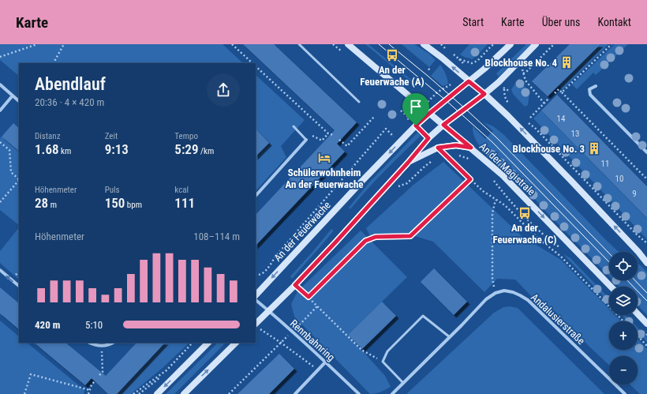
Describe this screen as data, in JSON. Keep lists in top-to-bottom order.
{
  "streets": {
    "street": [
      "An der Magistrale",
      "An der Feuerwache",
      "Andalusierstraße",
      "Rennbahnring"
    ]
  },
  "crossings": [
    ["An der Magistrale", "An der Feuerwache"]
  ],
  "places": {
    "bus stop": ["An der Feuerwache (A)", "An der Feuerwache (C)"],
    "building": ["Blockhouse No. 4", "Blockhouse No. 3"],
    "hotel": ["Schülerwohnheim An der Feuerwache"]
  },
  "house_numbers": [
    "14",
    "13",
    "11",
    "10",
    "9"
  ],
  "page": {
    "header": "Karte",
    "nav": [
      "Start",
      "Karte",
      "Über uns",
      "Kontakt"
    ],
    "heading": ["Abendlauf", "20:36 · 4 × 420 m"],
    "stats": [
      ["Distanz", "1.68 km"],
      ["Zeit", "9:13"],
      ["Tempo", "5:29 /km"],
      ["Höhenmeter", "28 m"],
      ["Puls", "150 bpm"],
      ["kcal", "111"]
    ],
    "chart": ["Höhenmeter", "108–114 m"],
    "map_buttons": ["+", "−"],
    "list": [
      {
        "name": "420 m",
        "note": "5:10"
      }
    ]
  }
}
